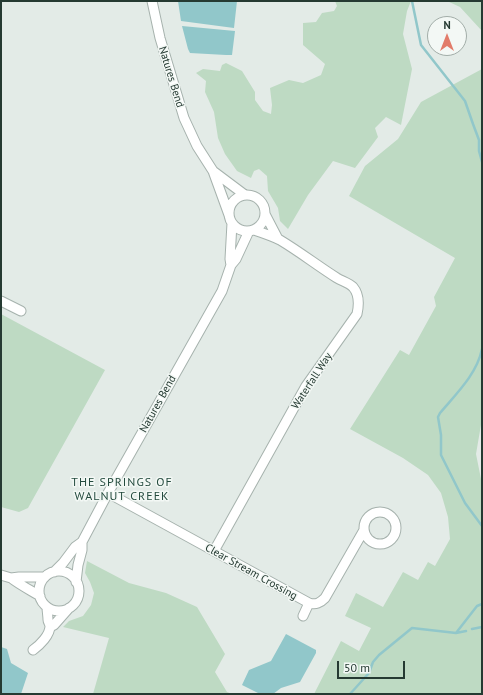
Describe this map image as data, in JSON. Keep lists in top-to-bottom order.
{
  "streets": {
    "street": ["Natures Bend", "Waterfall Way", "Clear Stream Crossing"]
  },
  "crossings": [
    ["Natures Bend", "Waterfall Way"],
    ["Natures Bend", "Clear Stream Crossing"],
    ["Waterfall Way", "Clear Stream Crossing"]
  ],
  "districts": ["THE SPRINGS OF WALNUT CREEK"],
  "scale_bar": "50 m",
  "north": "top"
}
